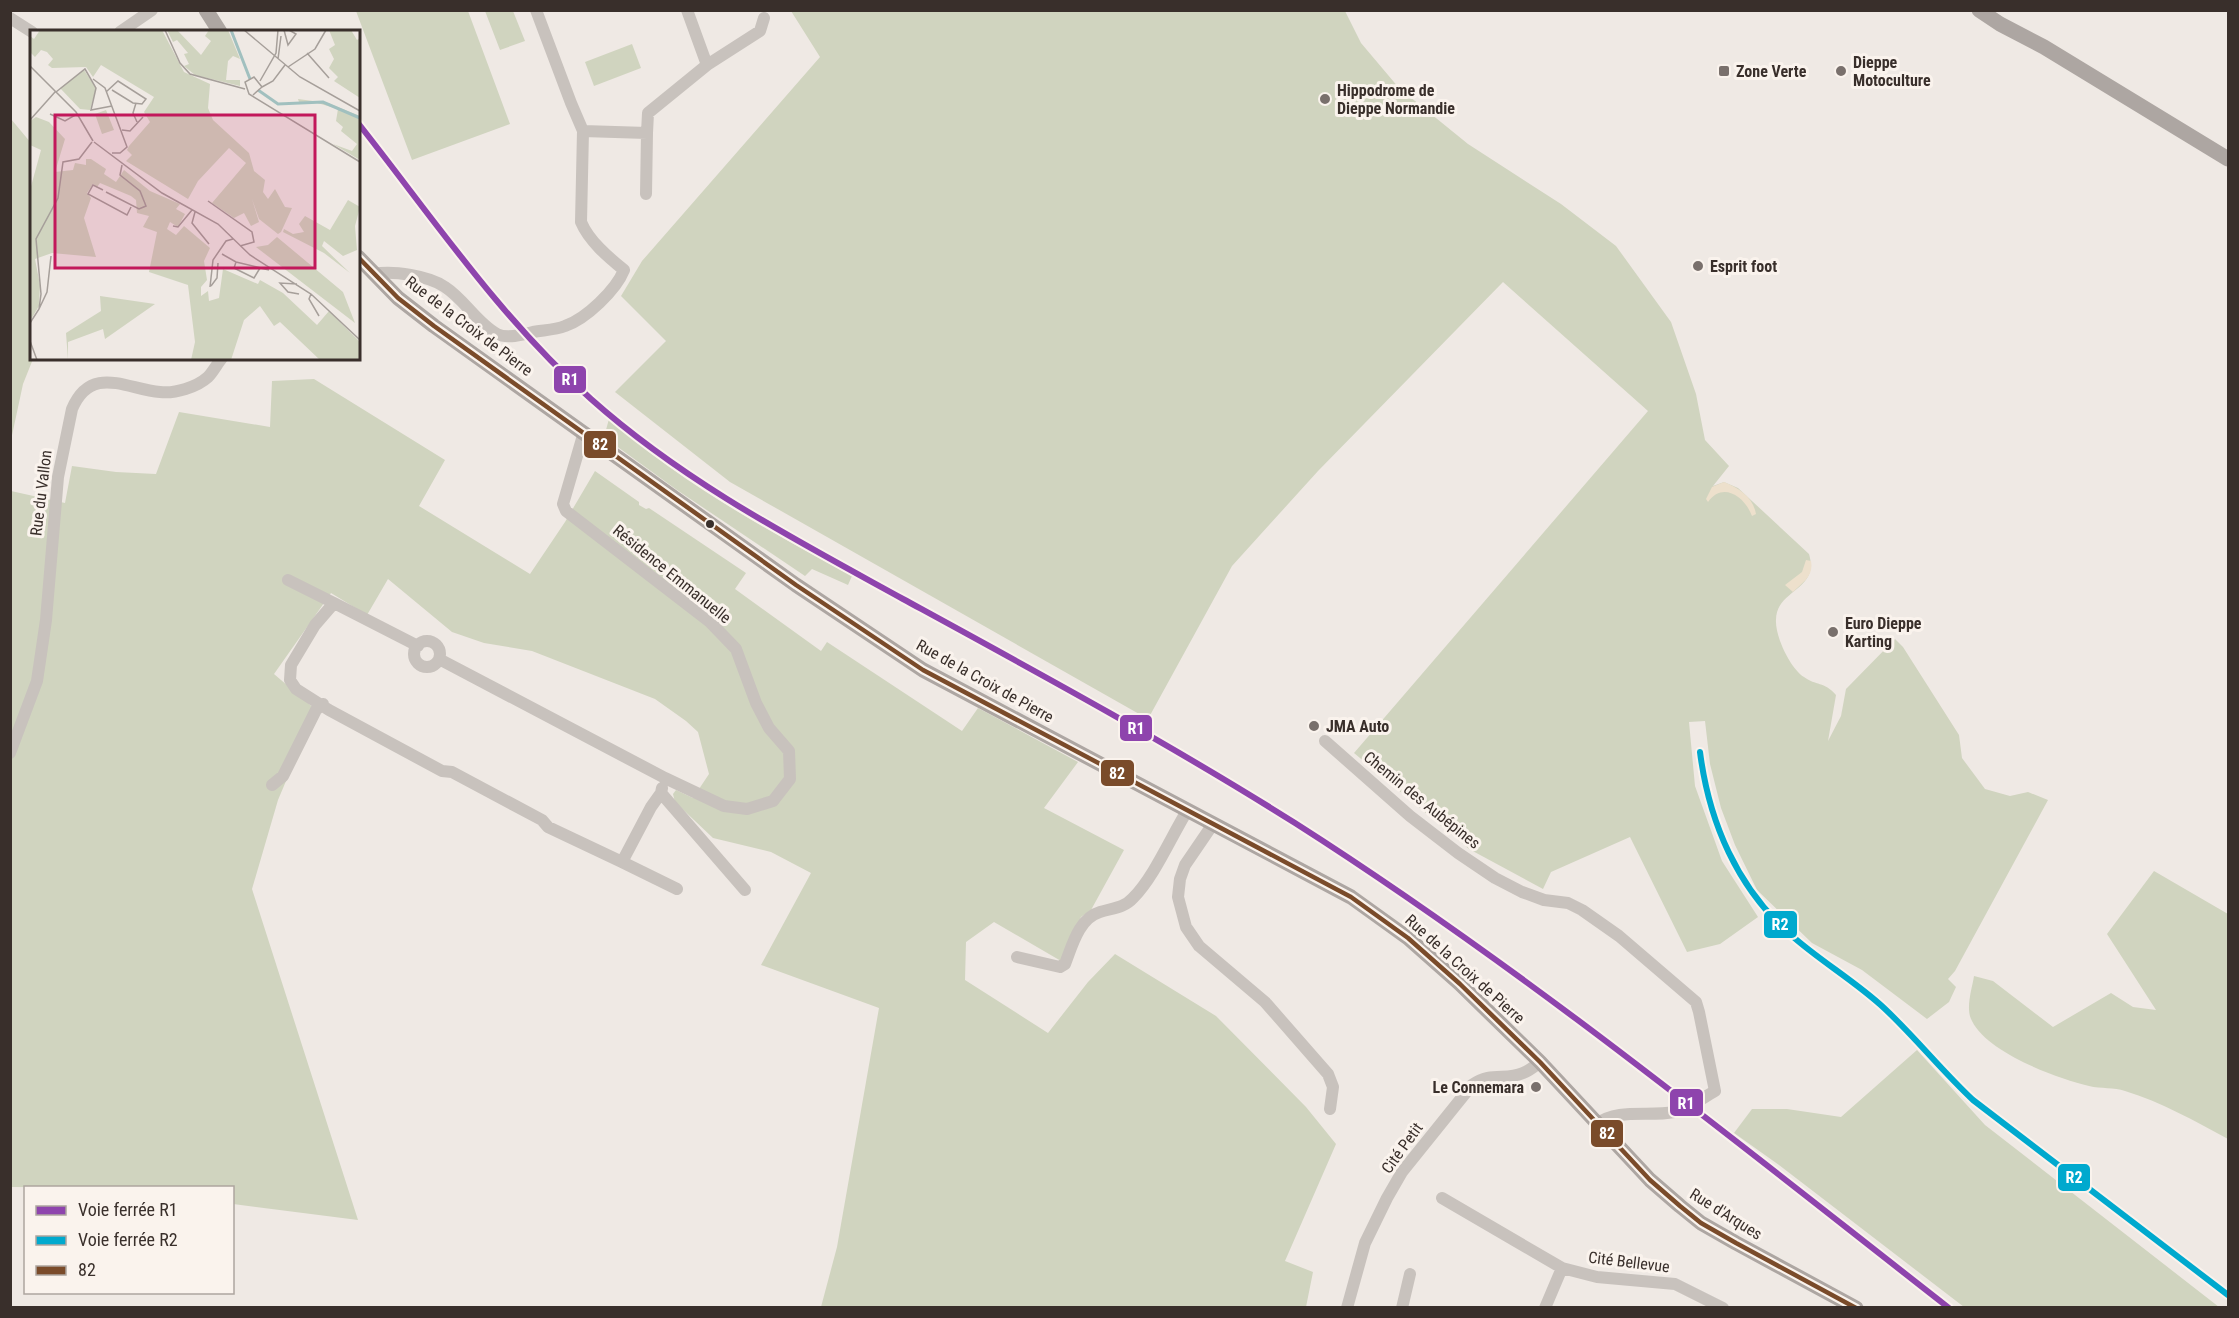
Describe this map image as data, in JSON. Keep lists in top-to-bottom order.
{
  "streets": {
    "main road": ["Rue de la Croix de Pierre", "Rue d'Arques"],
    "street": [
      "Rue du Vallon",
      "Résidence Emmanuelle",
      "Chemin des Aubépines",
      "Cité Petit",
      "Cité Bellevue"
    ]
  },
  "crossings": [
    ["Rue de la Croix de Pierre", "Résidence Emmanuelle"],
    ["Rue de la Croix de Pierre", "Chemin des Aubépines"],
    ["Rue de la Croix de Pierre", "Cité Petit"],
    ["Rue de la Croix de Pierre", "Rue d'Arques"],
    ["Chemin des Aubépines", "Rue d'Arques"]
  ],
  "places": {
    "transit": ["Zone Verte"],
    "other": [
      "Dieppe Motoculture",
      "Hippodrome de Dieppe Normandie",
      "Esprit foot",
      "Euro Dieppe Karting",
      "JMA Auto",
      "Le Connemara"
    ]
  },
  "lines": ["rail line R1", "transit line 82", "rail line R2"],
  "legend": ["Voie ferrée R1", "Voie ferrée R2", "82"]
}
